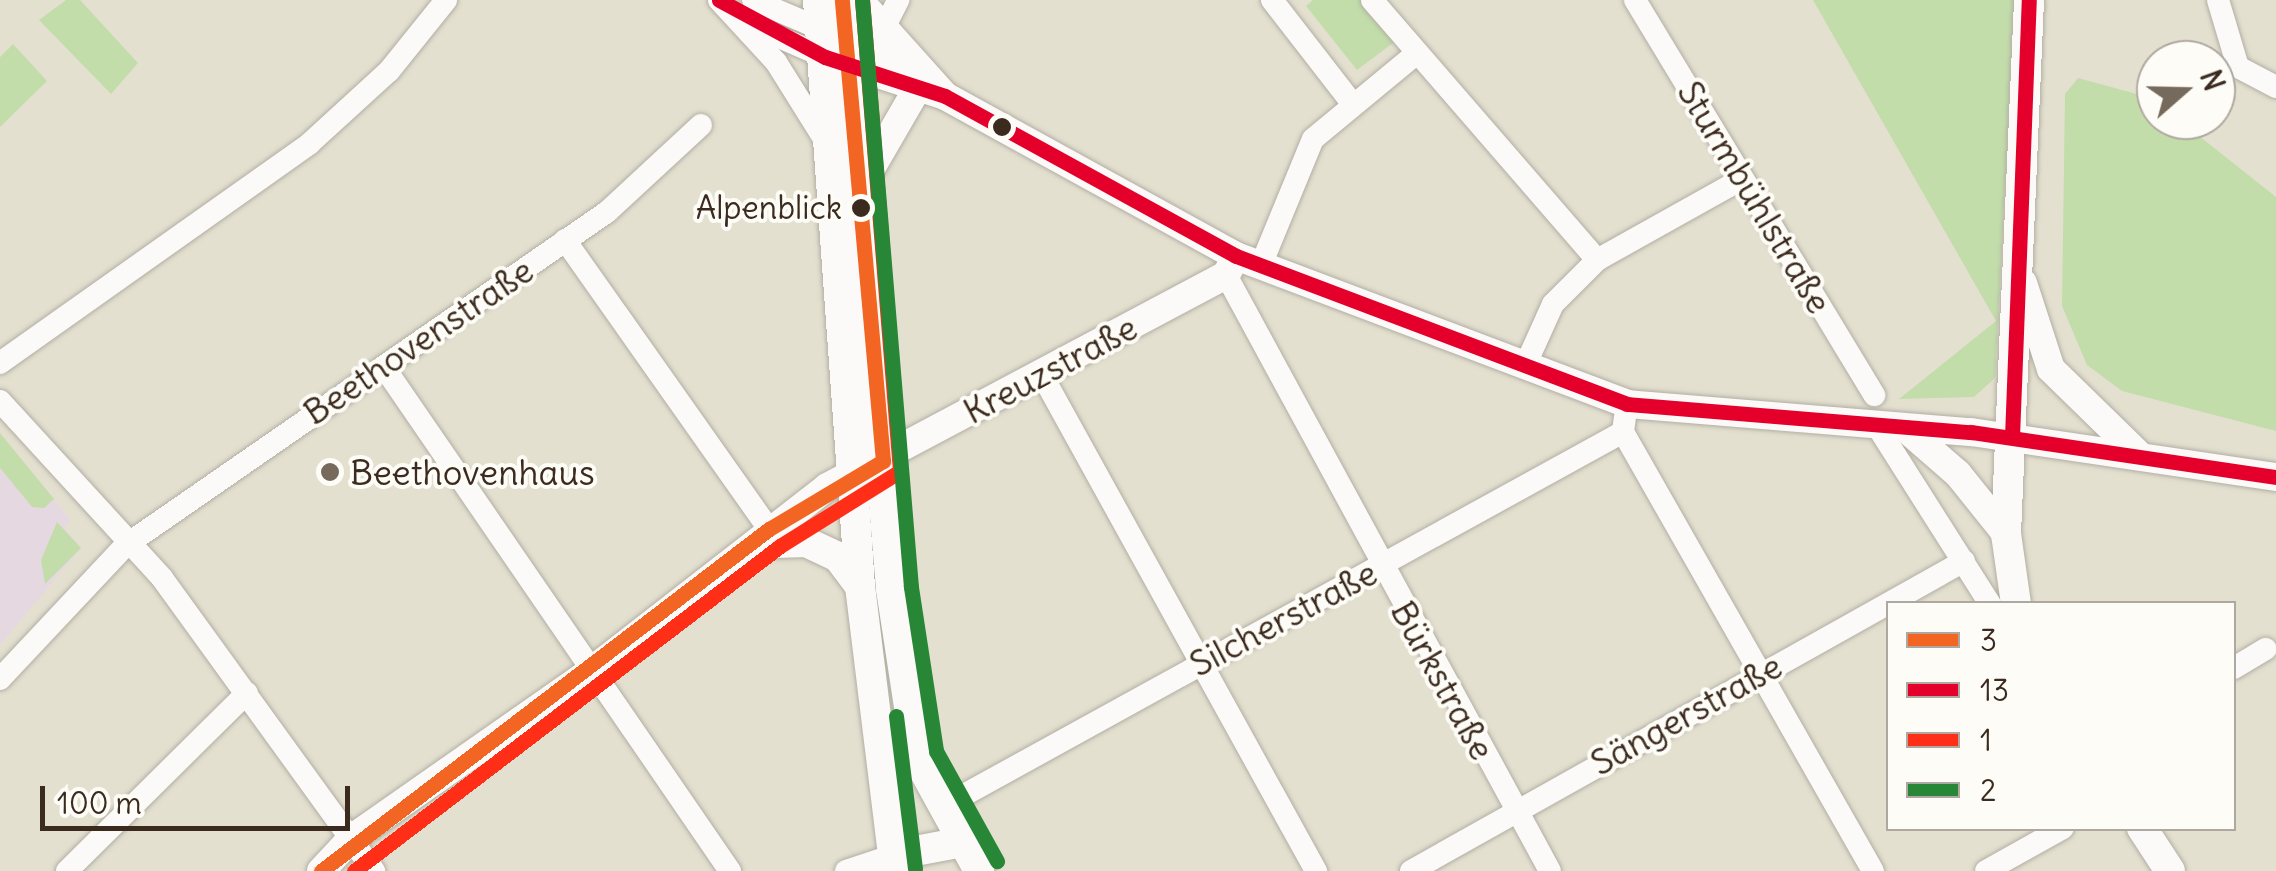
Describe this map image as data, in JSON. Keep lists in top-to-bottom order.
{
  "streets": {
    "street": [
      "Sturmbühlstraße",
      "Beethovenstraße",
      "Kreuzstraße",
      "Silcherstraße",
      "Bürkstraße",
      "Sängerstraße"
    ]
  },
  "crossings": [
    ["Kreuzstraße", "Bürkstraße"],
    ["Silcherstraße", "Bürkstraße"],
    ["Bürkstraße", "Sängerstraße"]
  ],
  "places": ["Alpenblick", "Beethovenhaus"],
  "lines": [
    "transit line 3",
    "transit line 13",
    "transit line 1",
    "transit line 2"
  ],
  "legend": [
    "3",
    "13",
    "1",
    "2"
  ],
  "scale_bar": "100 m",
  "north": "right"
}
